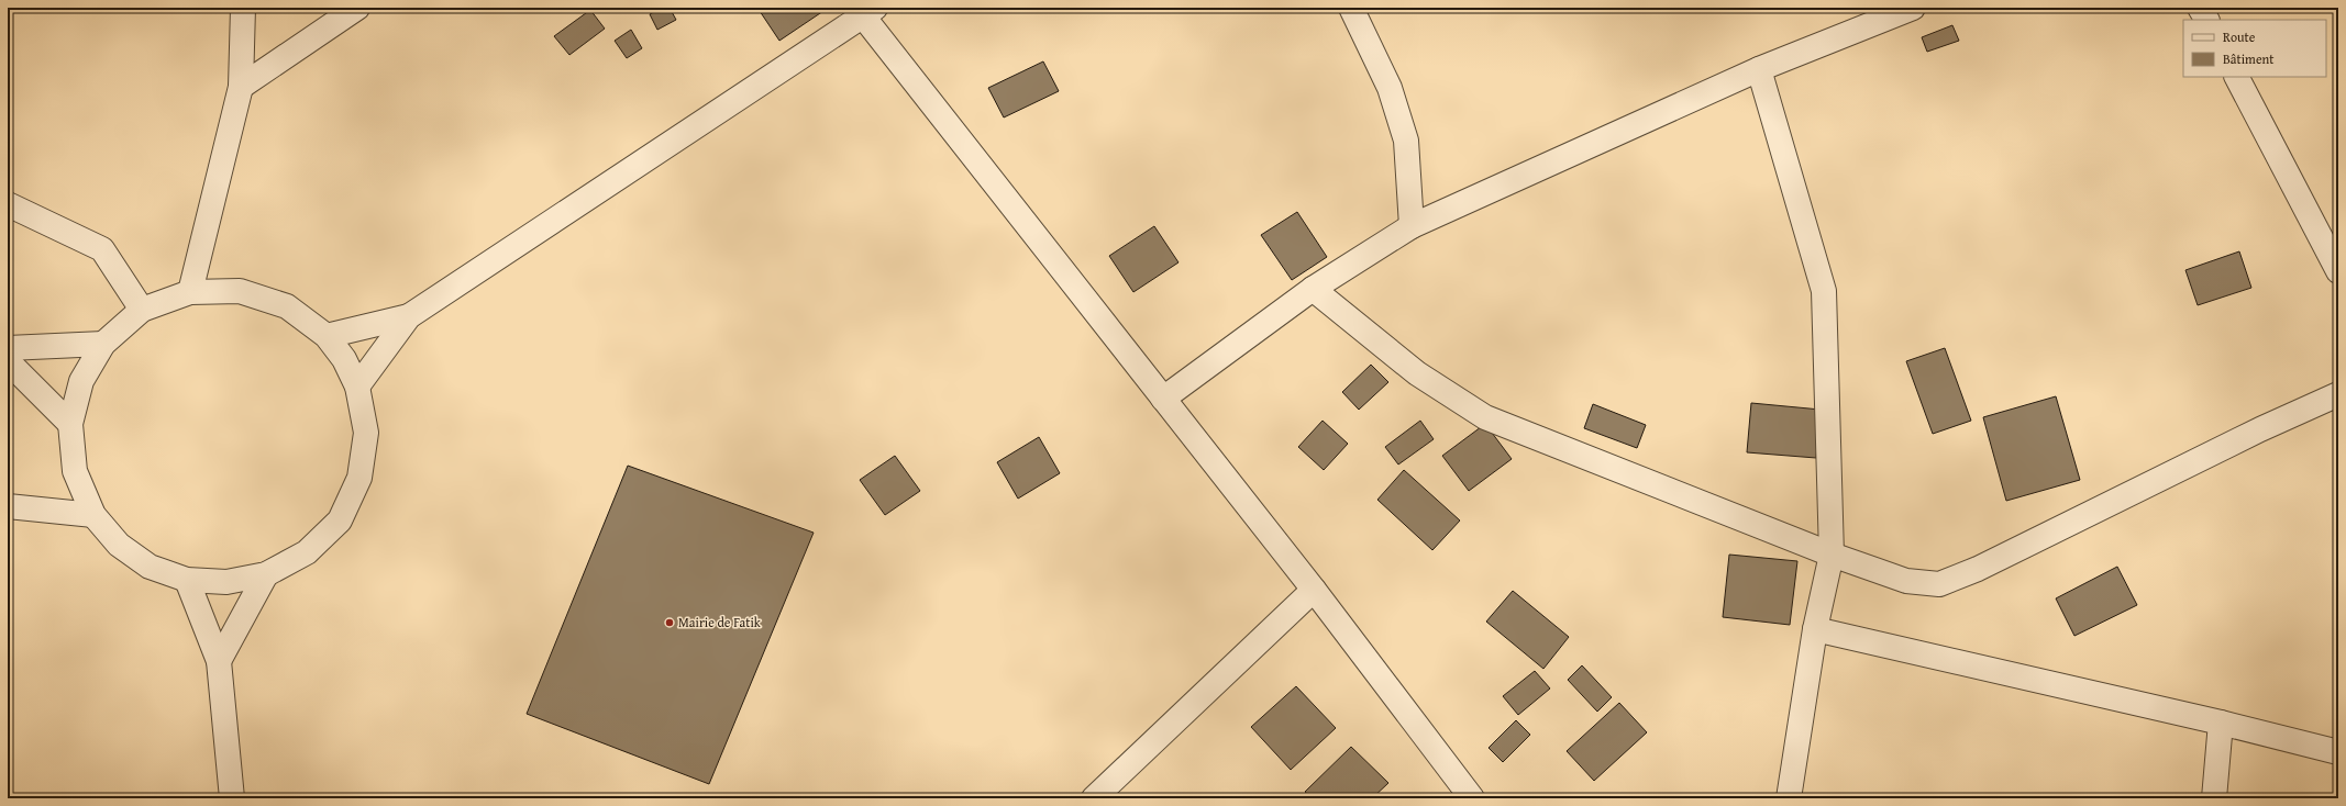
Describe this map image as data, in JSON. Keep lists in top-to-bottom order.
{
  "places": ["Mairie de Fatik"],
  "legend": ["Route", "Bâtiment"]
}
